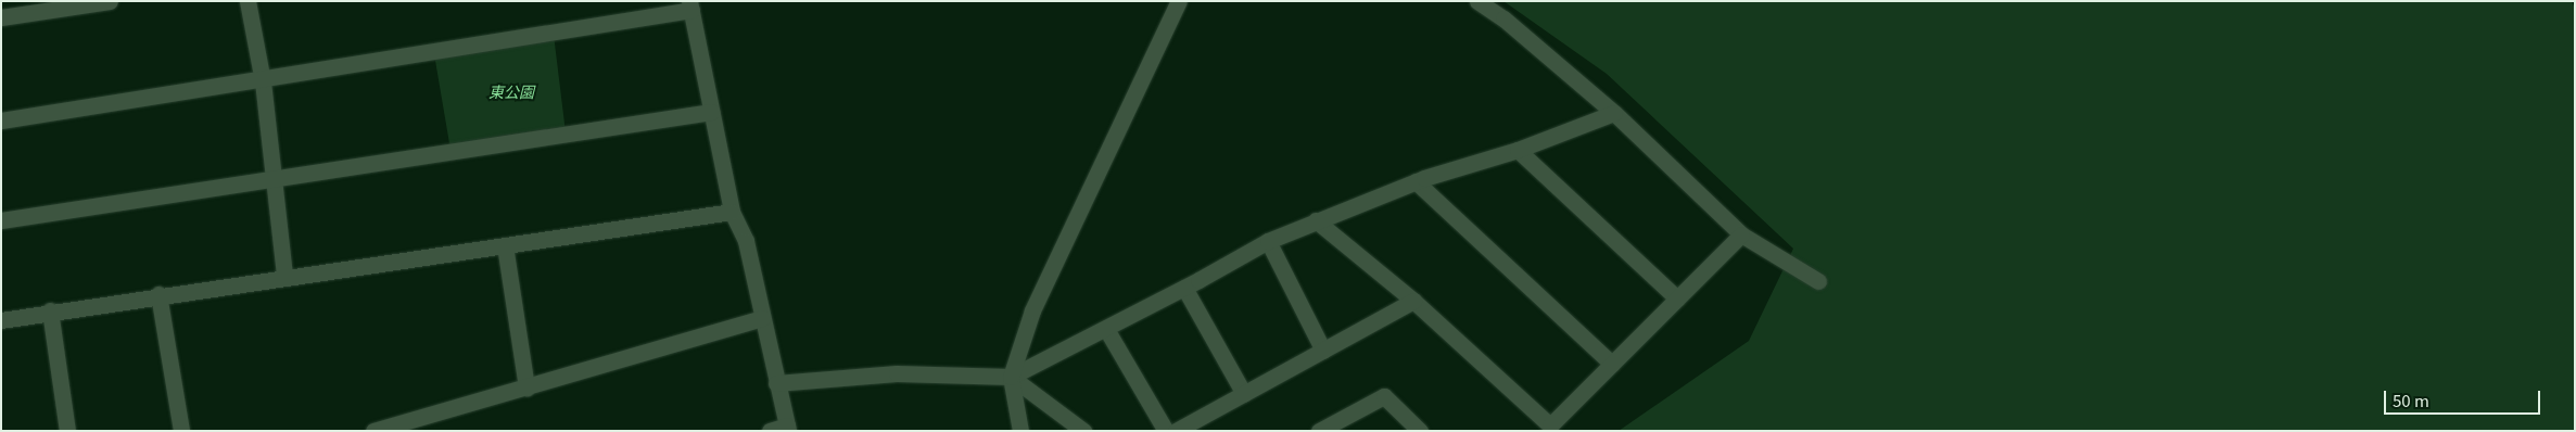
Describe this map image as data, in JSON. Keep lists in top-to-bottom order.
{
  "parks": ["東公園"],
  "scale_bar": "50 m"
}
